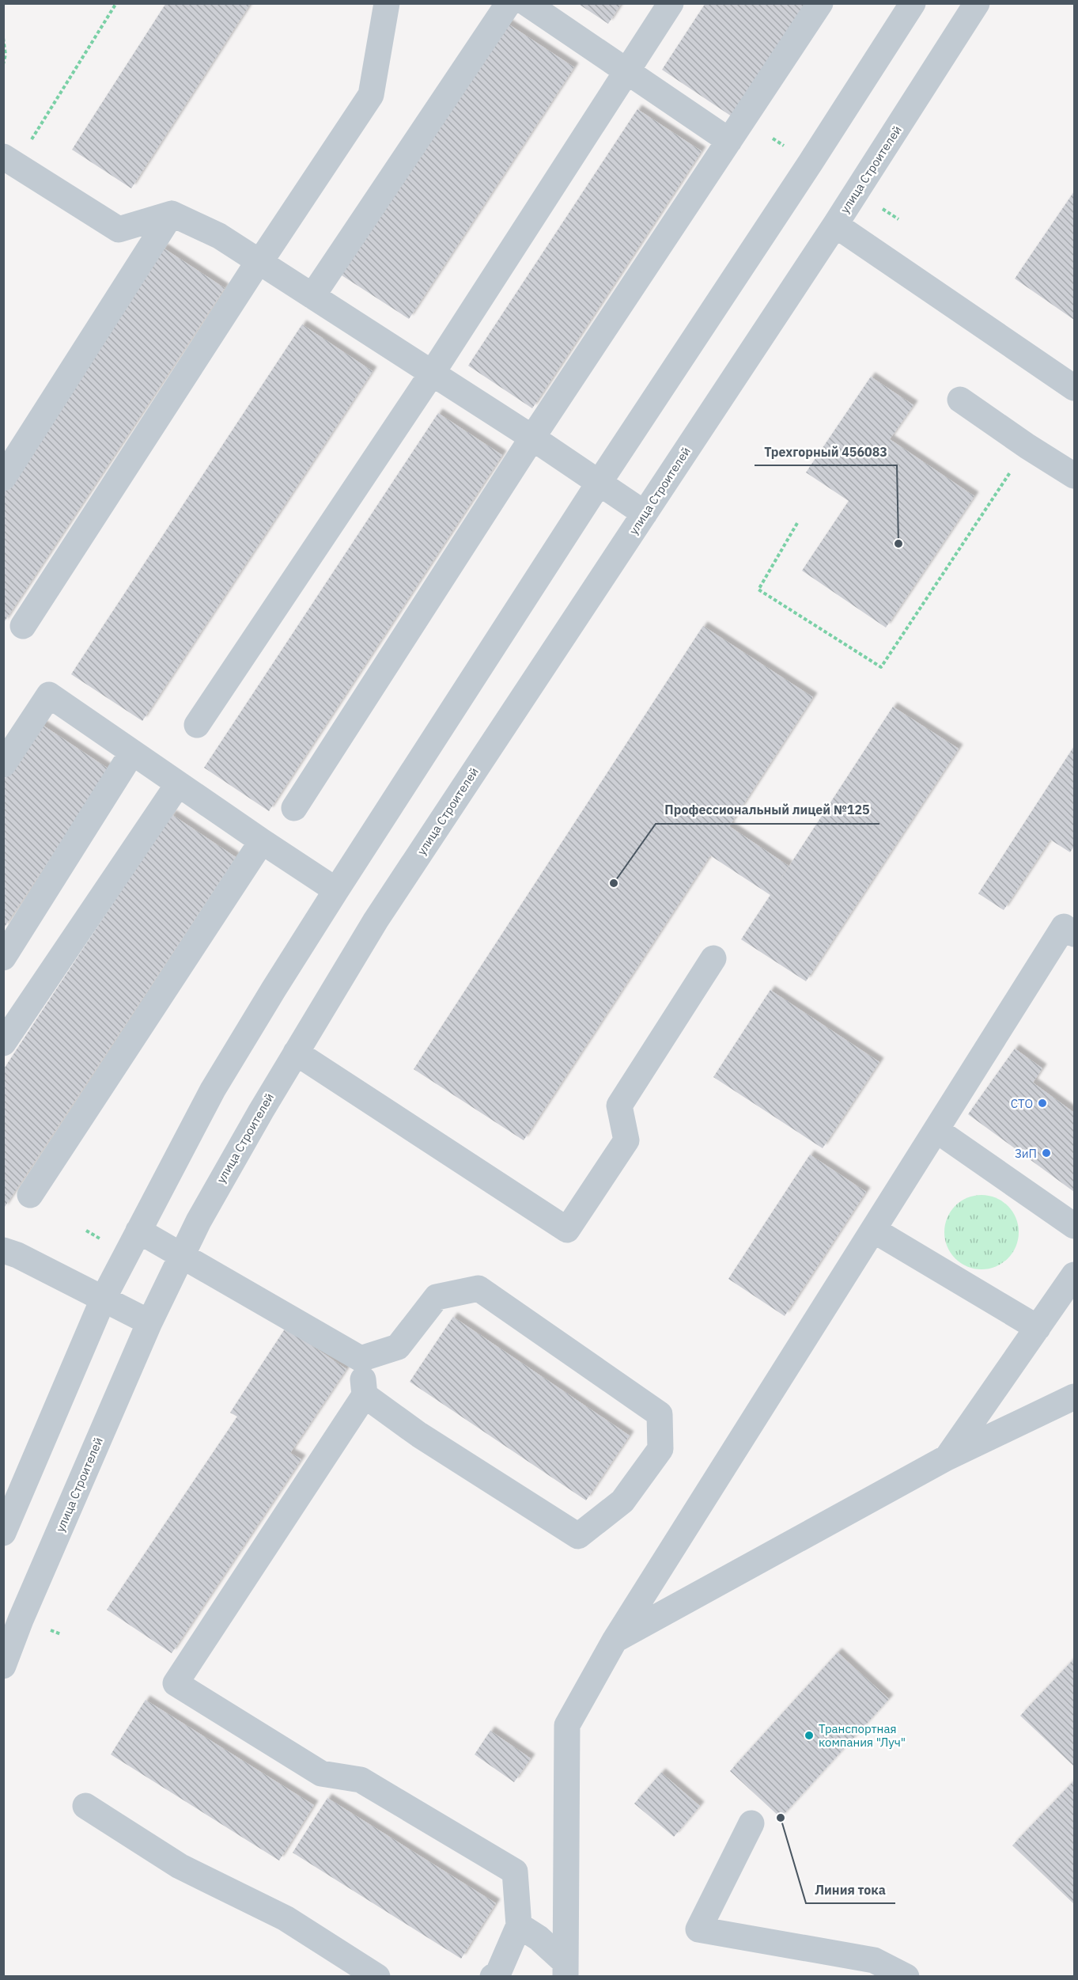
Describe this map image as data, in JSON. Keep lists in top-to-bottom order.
{
  "streets": {
    "street": ["улица Строителей"]
  },
  "places": [
    "Трехгорный 456083",
    "Профессиональный лицей №125",
    "СТО",
    "ЗиП",
    "Транспортная компания \"Луч\"",
    "Линия тока"
  ]
}
